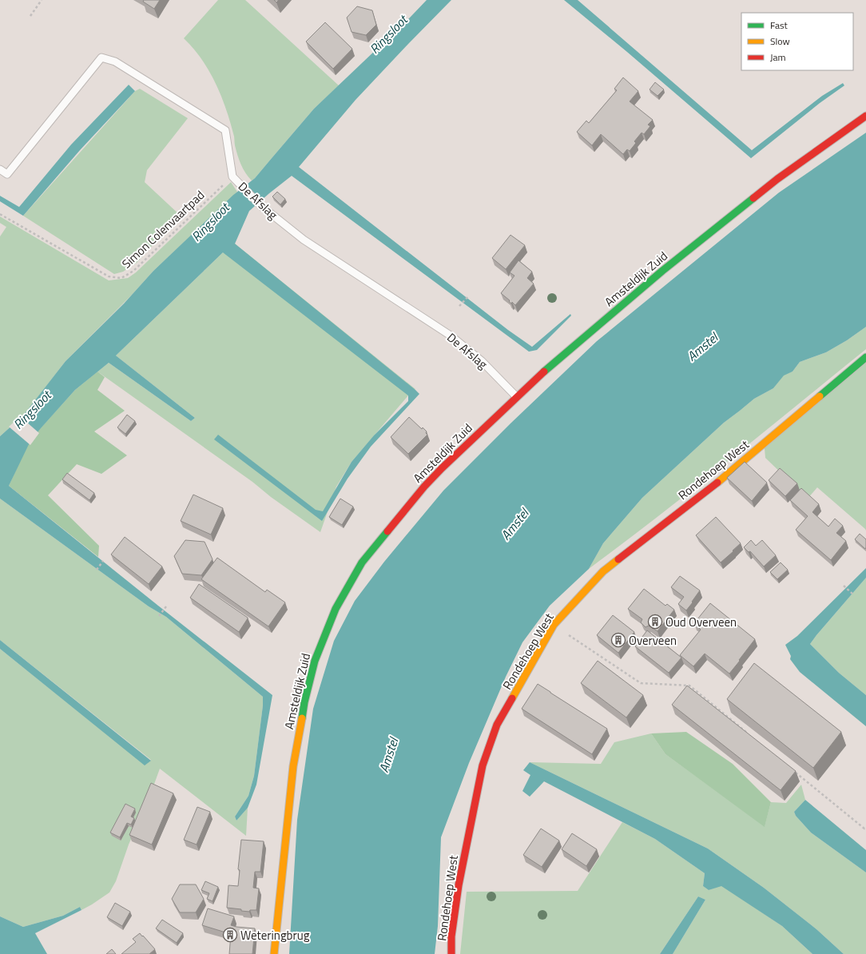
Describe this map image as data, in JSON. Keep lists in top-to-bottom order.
{
  "streets": {
    "street": ["Amsteldijk Zuid", "Rondehoep West"],
    "lane": ["De Afslag"],
    "path": ["Simon Colenvaartpad"]
  },
  "crossings": [
    ["De Afslag", "Simon Colenvaartpad"],
    ["De Afslag", "Amsteldijk Zuid"]
  ],
  "water": ["Ringsloot", "Amstel"],
  "places": {
    "building": ["Oud Overveen", "Overveen", "Weteringbrug"]
  },
  "legend": ["Fast", "Slow", "Jam"]
}
